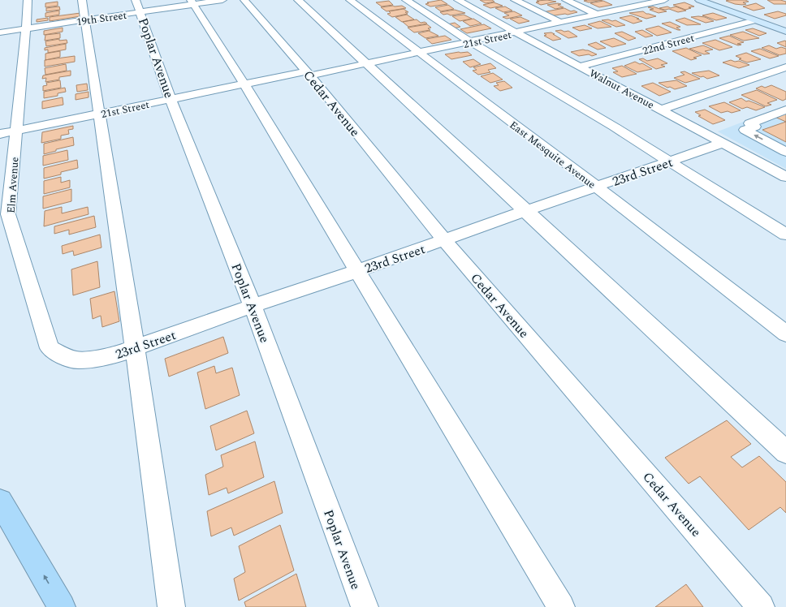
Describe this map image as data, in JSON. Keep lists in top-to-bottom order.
{
  "streets": {
    "street": [
      "19th Street",
      "21st Street",
      "22nd Street",
      "Poplar Avenue",
      "Walnut Avenue",
      "Cedar Avenue",
      "East Mesquite Avenue",
      "23rd Street",
      "Elm Avenue"
    ]
  },
  "crossings": [
    ["19th Street", "Poplar Avenue"],
    ["19th Street", "Elm Avenue"],
    ["21st Street", "Poplar Avenue"],
    ["21st Street", "Walnut Avenue"],
    ["21st Street", "Cedar Avenue"],
    ["21st Street", "East Mesquite Avenue"],
    ["21st Street", "Elm Avenue"],
    ["22nd Street", "Walnut Avenue"],
    ["Poplar Avenue", "23rd Street"],
    ["Walnut Avenue", "23rd Street"],
    ["Cedar Avenue", "23rd Street"],
    ["East Mesquite Avenue", "23rd Street"],
    ["23rd Street", "Elm Avenue"]
  ]
}
